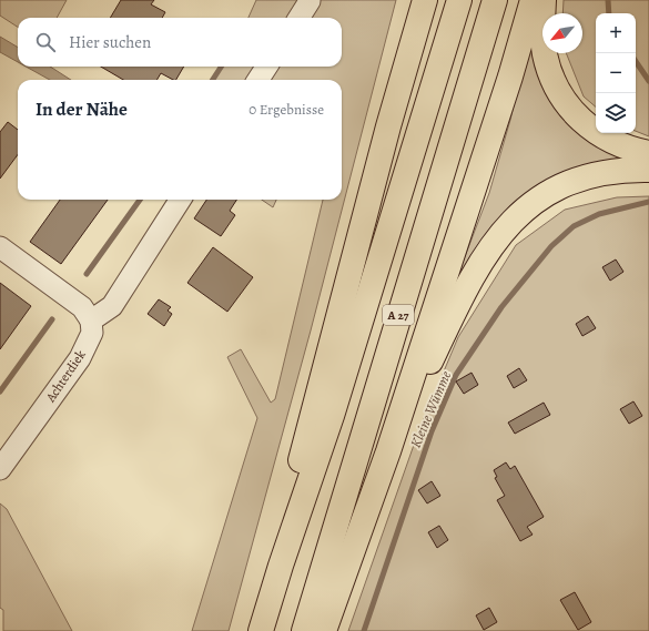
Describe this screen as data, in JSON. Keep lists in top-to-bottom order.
{
  "streets": {
    "highway": ["A 27"],
    "street": ["Achterdiek"]
  },
  "water": ["Kleine Wümme"],
  "north": "bottom left",
  "page": {
    "map_buttons": ["+", "−"],
    "search": "Hier suchen",
    "heading": ["In der Nähe", "0 Ergebnisse"]
  }
}
